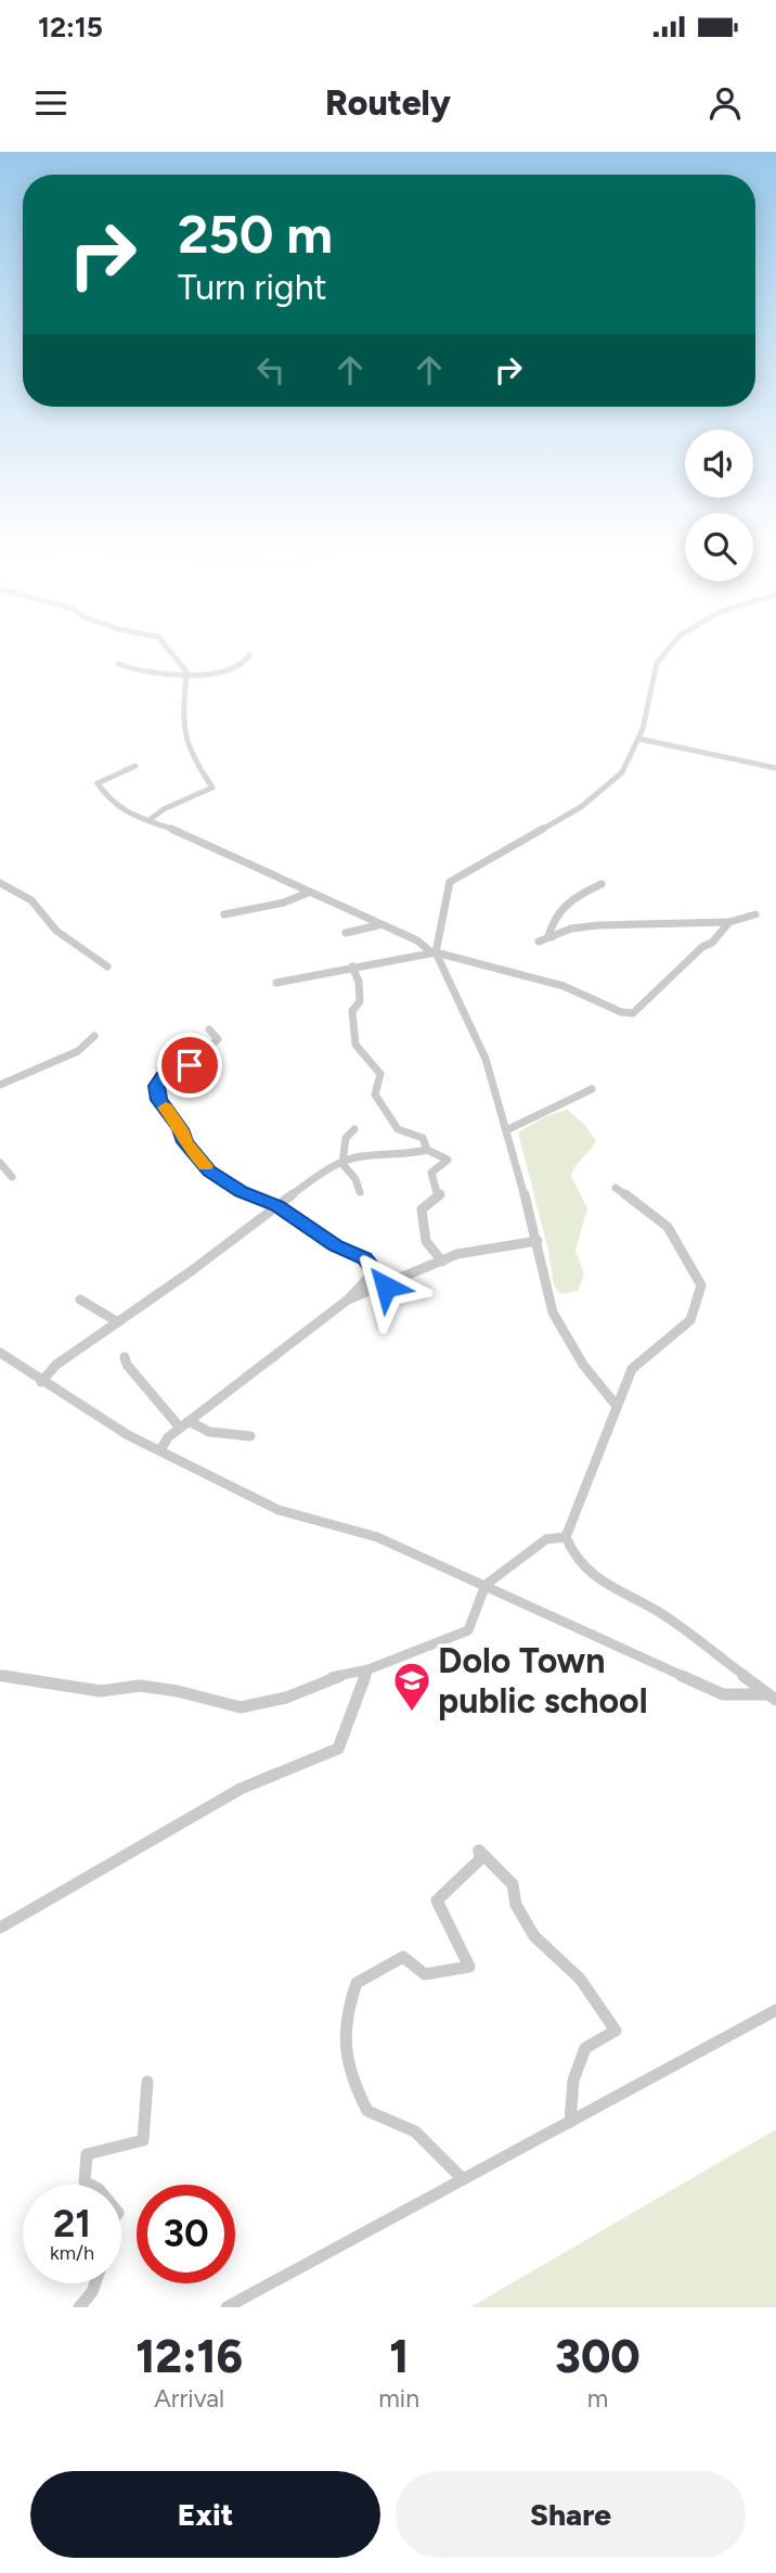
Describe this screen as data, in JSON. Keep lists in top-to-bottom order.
{
  "places": {
    "school or university": ["Dolo Town public school"]
  },
  "page": {
    "status": "12:15",
    "header": "Routely",
    "turn": ["250 m", "Turn right"],
    "speed": "21 km/h",
    "limit": "30",
    "eta": [
      "12:16",
      "Arrival",
      "1",
      "min",
      "300",
      "m"
    ],
    "buttons": ["Exit", "Share"]
  }
}
